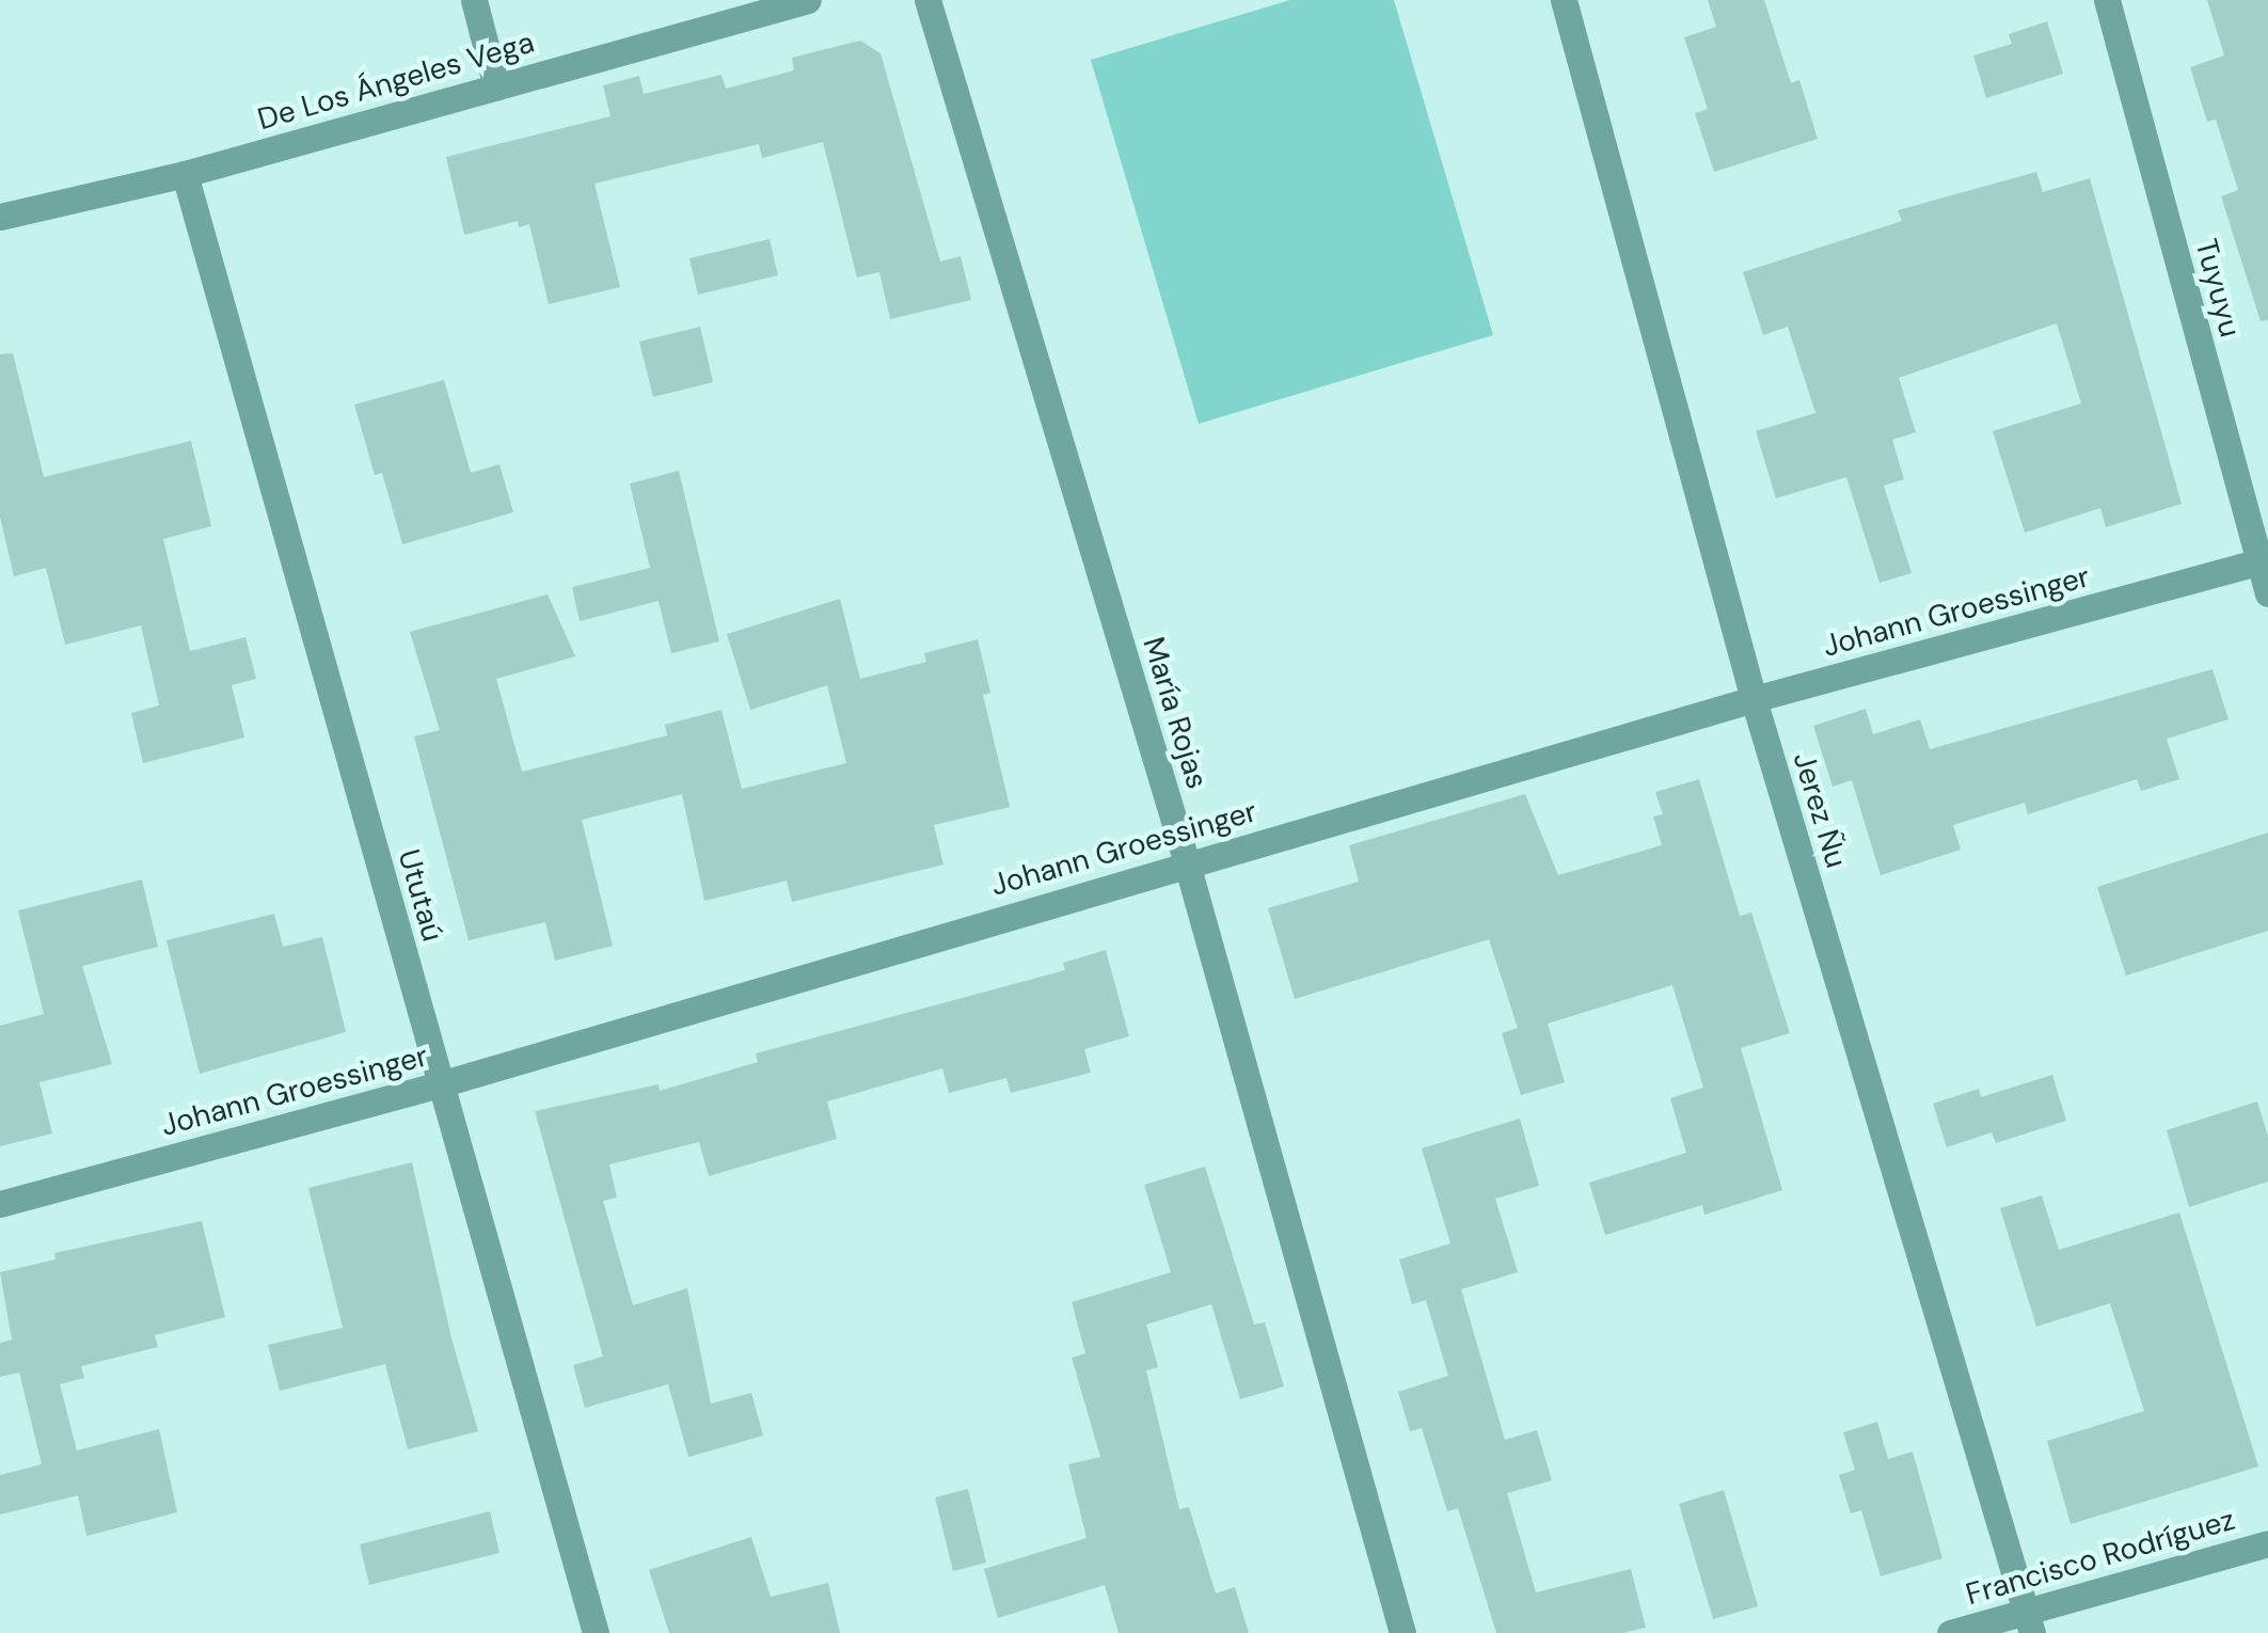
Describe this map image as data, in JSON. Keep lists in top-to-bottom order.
{
  "streets": {
    "street": [
      "De Los Ángeles Vega",
      "Tuyuyu",
      "Johann Groessinger",
      "María Rojas",
      "Jerez Ñu",
      "Ututaú",
      "Francisco Rodríguez"
    ]
  },
  "crossings": [
    ["De Los Ángeles Vega", "Ututaú"],
    ["Tuyuyu", "Johann Groessinger"],
    ["Johann Groessinger", "María Rojas"],
    ["Johann Groessinger", "Jerez Ñu"],
    ["Johann Groessinger", "Ututaú"],
    ["Jerez Ñu", "Francisco Rodríguez"]
  ]
}
